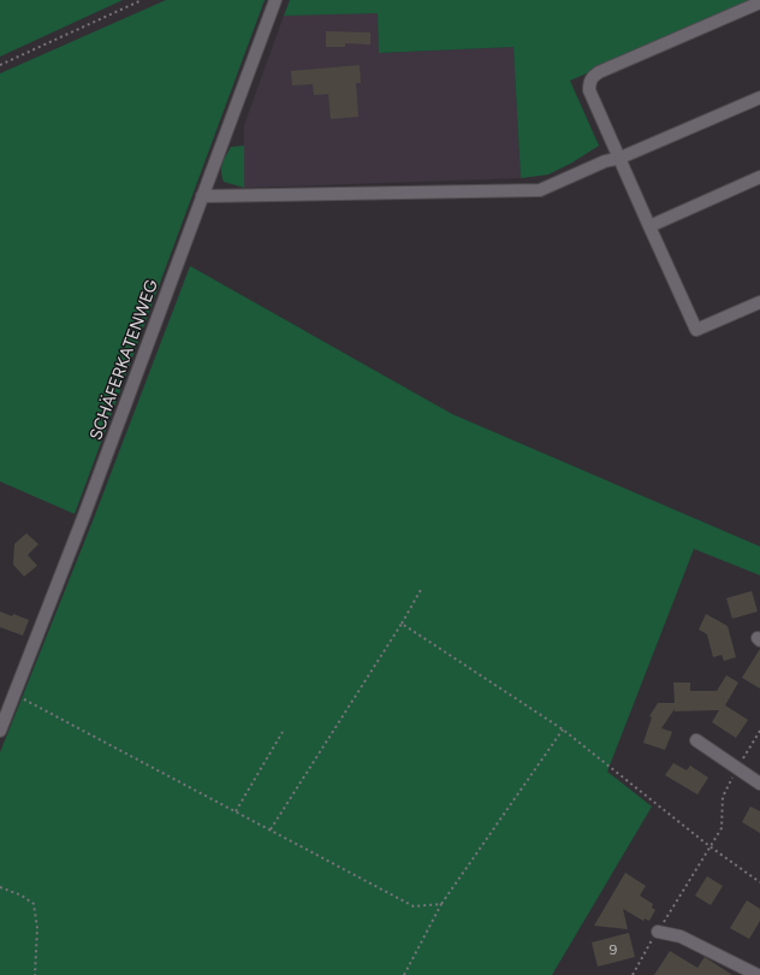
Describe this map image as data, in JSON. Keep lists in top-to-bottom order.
{
  "streets": {
    "street": ["SCHÄFERKATENWEG"]
  },
  "house_numbers": ["9"]
}
